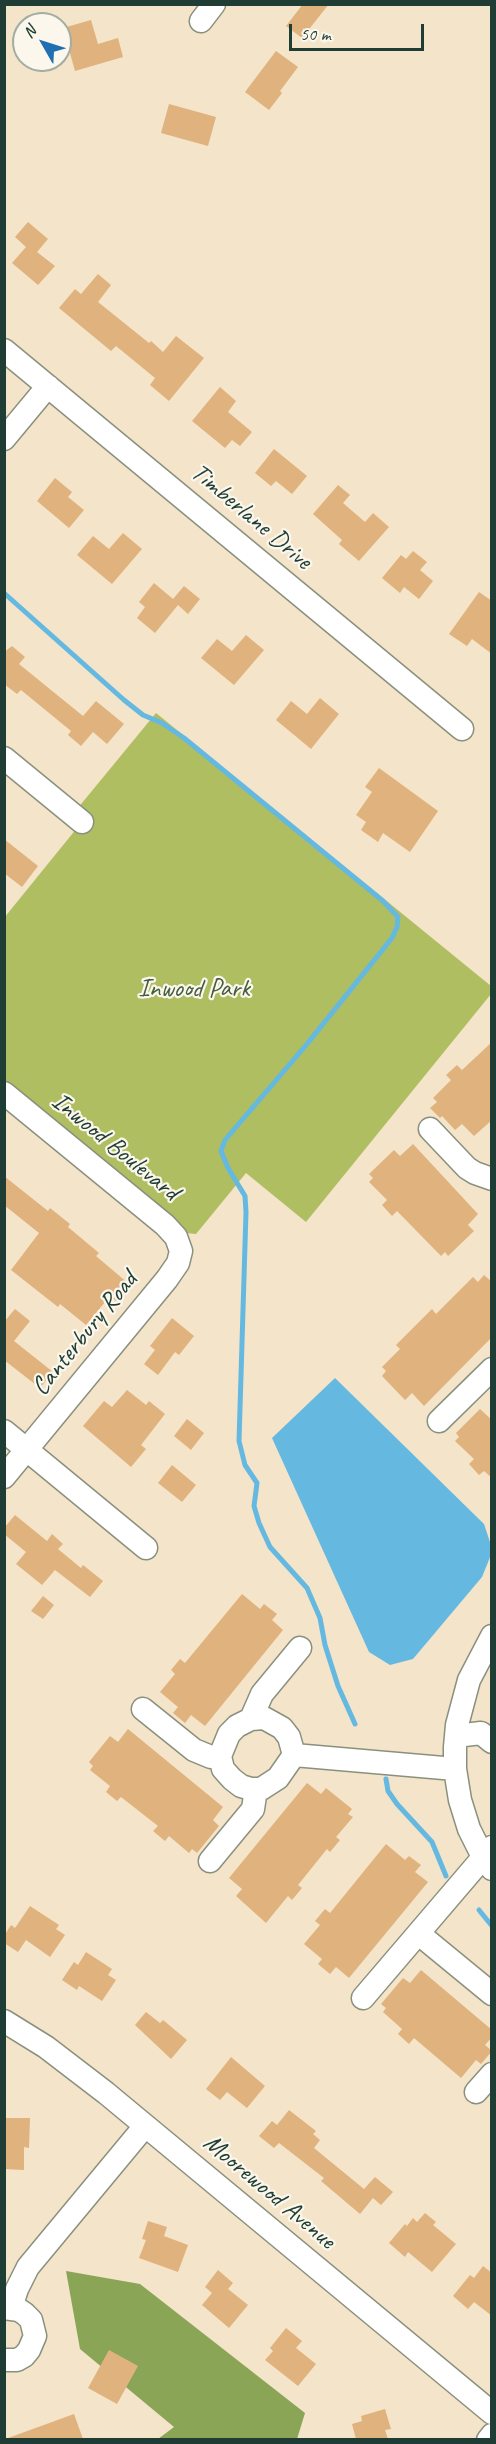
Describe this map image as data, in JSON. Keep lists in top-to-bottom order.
{
  "streets": {
    "street": [
      "Timberlane Drive",
      "Inwood Boulevard",
      "Canterbury Road",
      "Moorewood Avenue"
    ]
  },
  "crossings": [
    ["Inwood Boulevard", "Canterbury Road"]
  ],
  "parks": ["Inwood Park"],
  "scale_bar": "50 m",
  "north": "top left"
}
